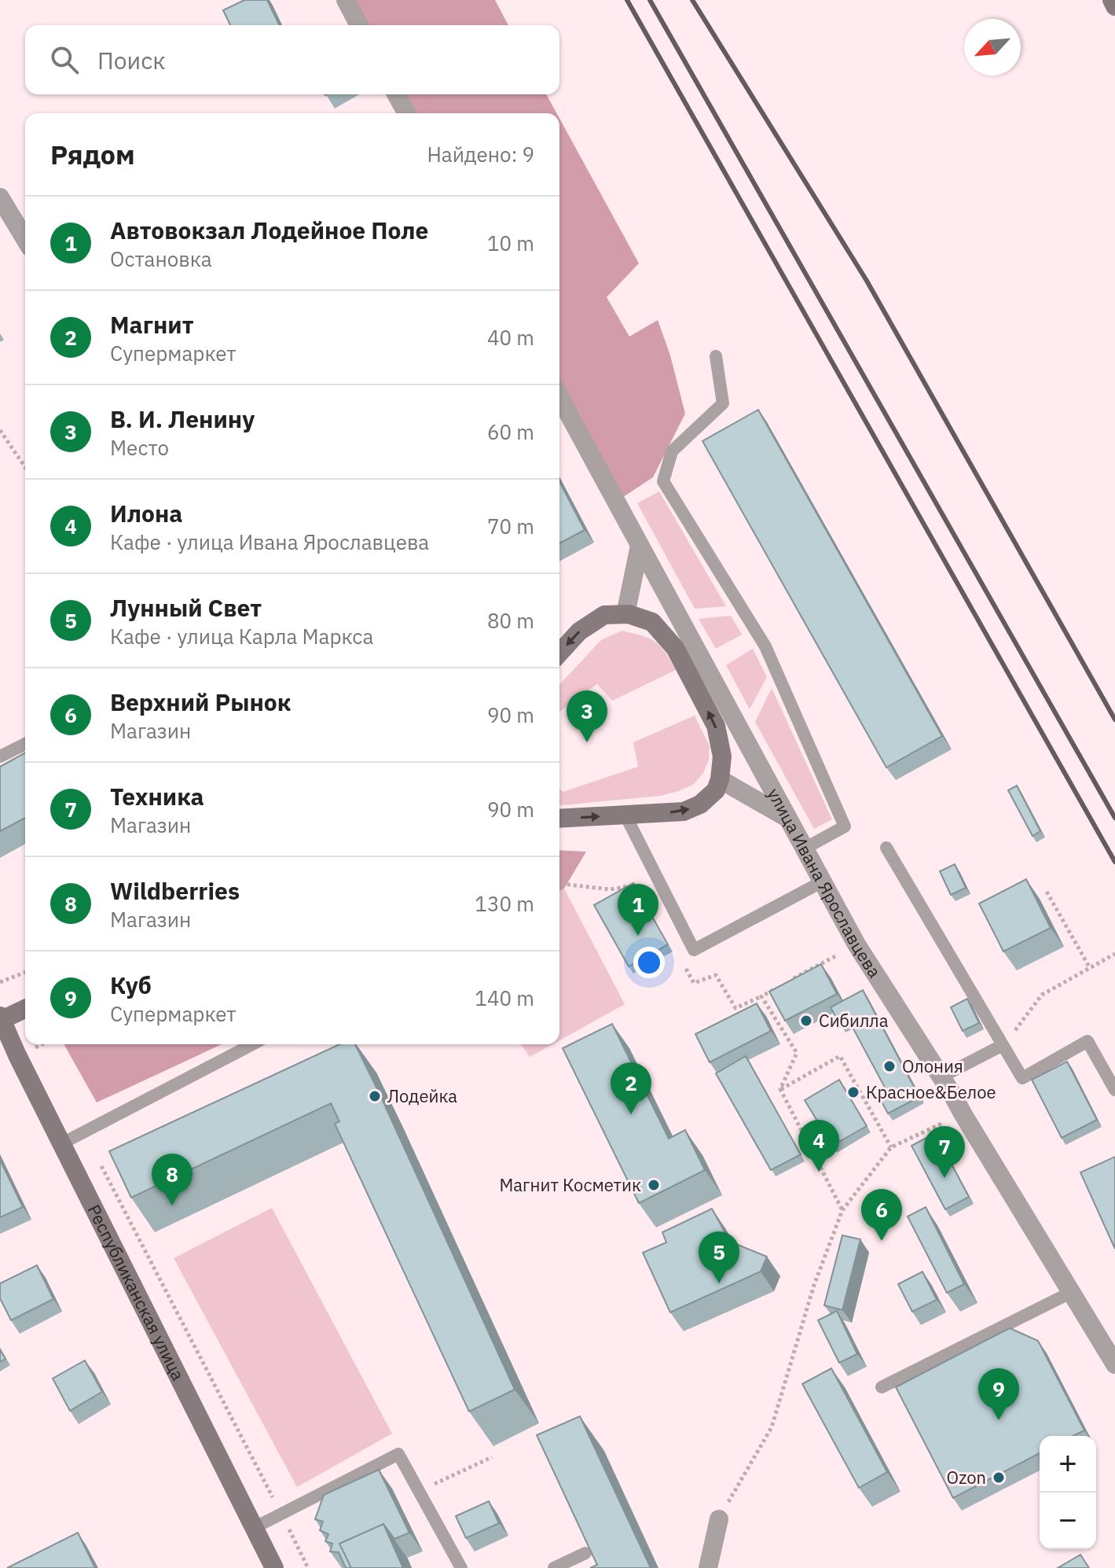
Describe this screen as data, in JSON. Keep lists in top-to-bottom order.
{
  "streets": {
    "street": ["улица Ивана Ярославцева", "Республиканская улица"]
  },
  "places": [
    "Сибилла",
    "Олония",
    "Красное&Белое",
    "Лодейка",
    "Магнит Косметик",
    "Ozon"
  ],
  "north": "bottom left",
  "page": {
    "search": "Поиск",
    "heading": ["Рядом", "Найдено: 9"],
    "list": [
      {
        "mark": "1",
        "name": "Автовокзал Лодейное Поле",
        "note": "Остановка",
        "value": "10 m"
      },
      {
        "mark": "2",
        "name": "Магнит",
        "note": "Супермаркет",
        "value": "40 m"
      },
      {
        "mark": "3",
        "name": "В. И. Ленину",
        "note": "Место",
        "value": "60 m"
      },
      {
        "mark": "4",
        "name": "Илона",
        "note": "Кафе · улица Ивана Ярославцева",
        "value": "70 m"
      },
      {
        "mark": "5",
        "name": "Лунный Свет",
        "note": "Кафе · улица Карла Маркса",
        "value": "80 m"
      },
      {
        "mark": "6",
        "name": "Верхний Рынок",
        "note": "Магазин",
        "value": "90 m"
      },
      {
        "mark": "7",
        "name": "Техника",
        "note": "Магазин",
        "value": "90 m"
      },
      {
        "mark": "8",
        "name": "Wildberries",
        "note": "Магазин",
        "value": "130 m"
      },
      {
        "mark": "9",
        "name": "Куб",
        "note": "Супермаркет",
        "value": "140 m"
      }
    ],
    "pins": [
      "3",
      "1",
      "2",
      "4",
      "7",
      "8",
      "6",
      "5",
      "9"
    ],
    "map_buttons": ["+", "−"]
  }
}
